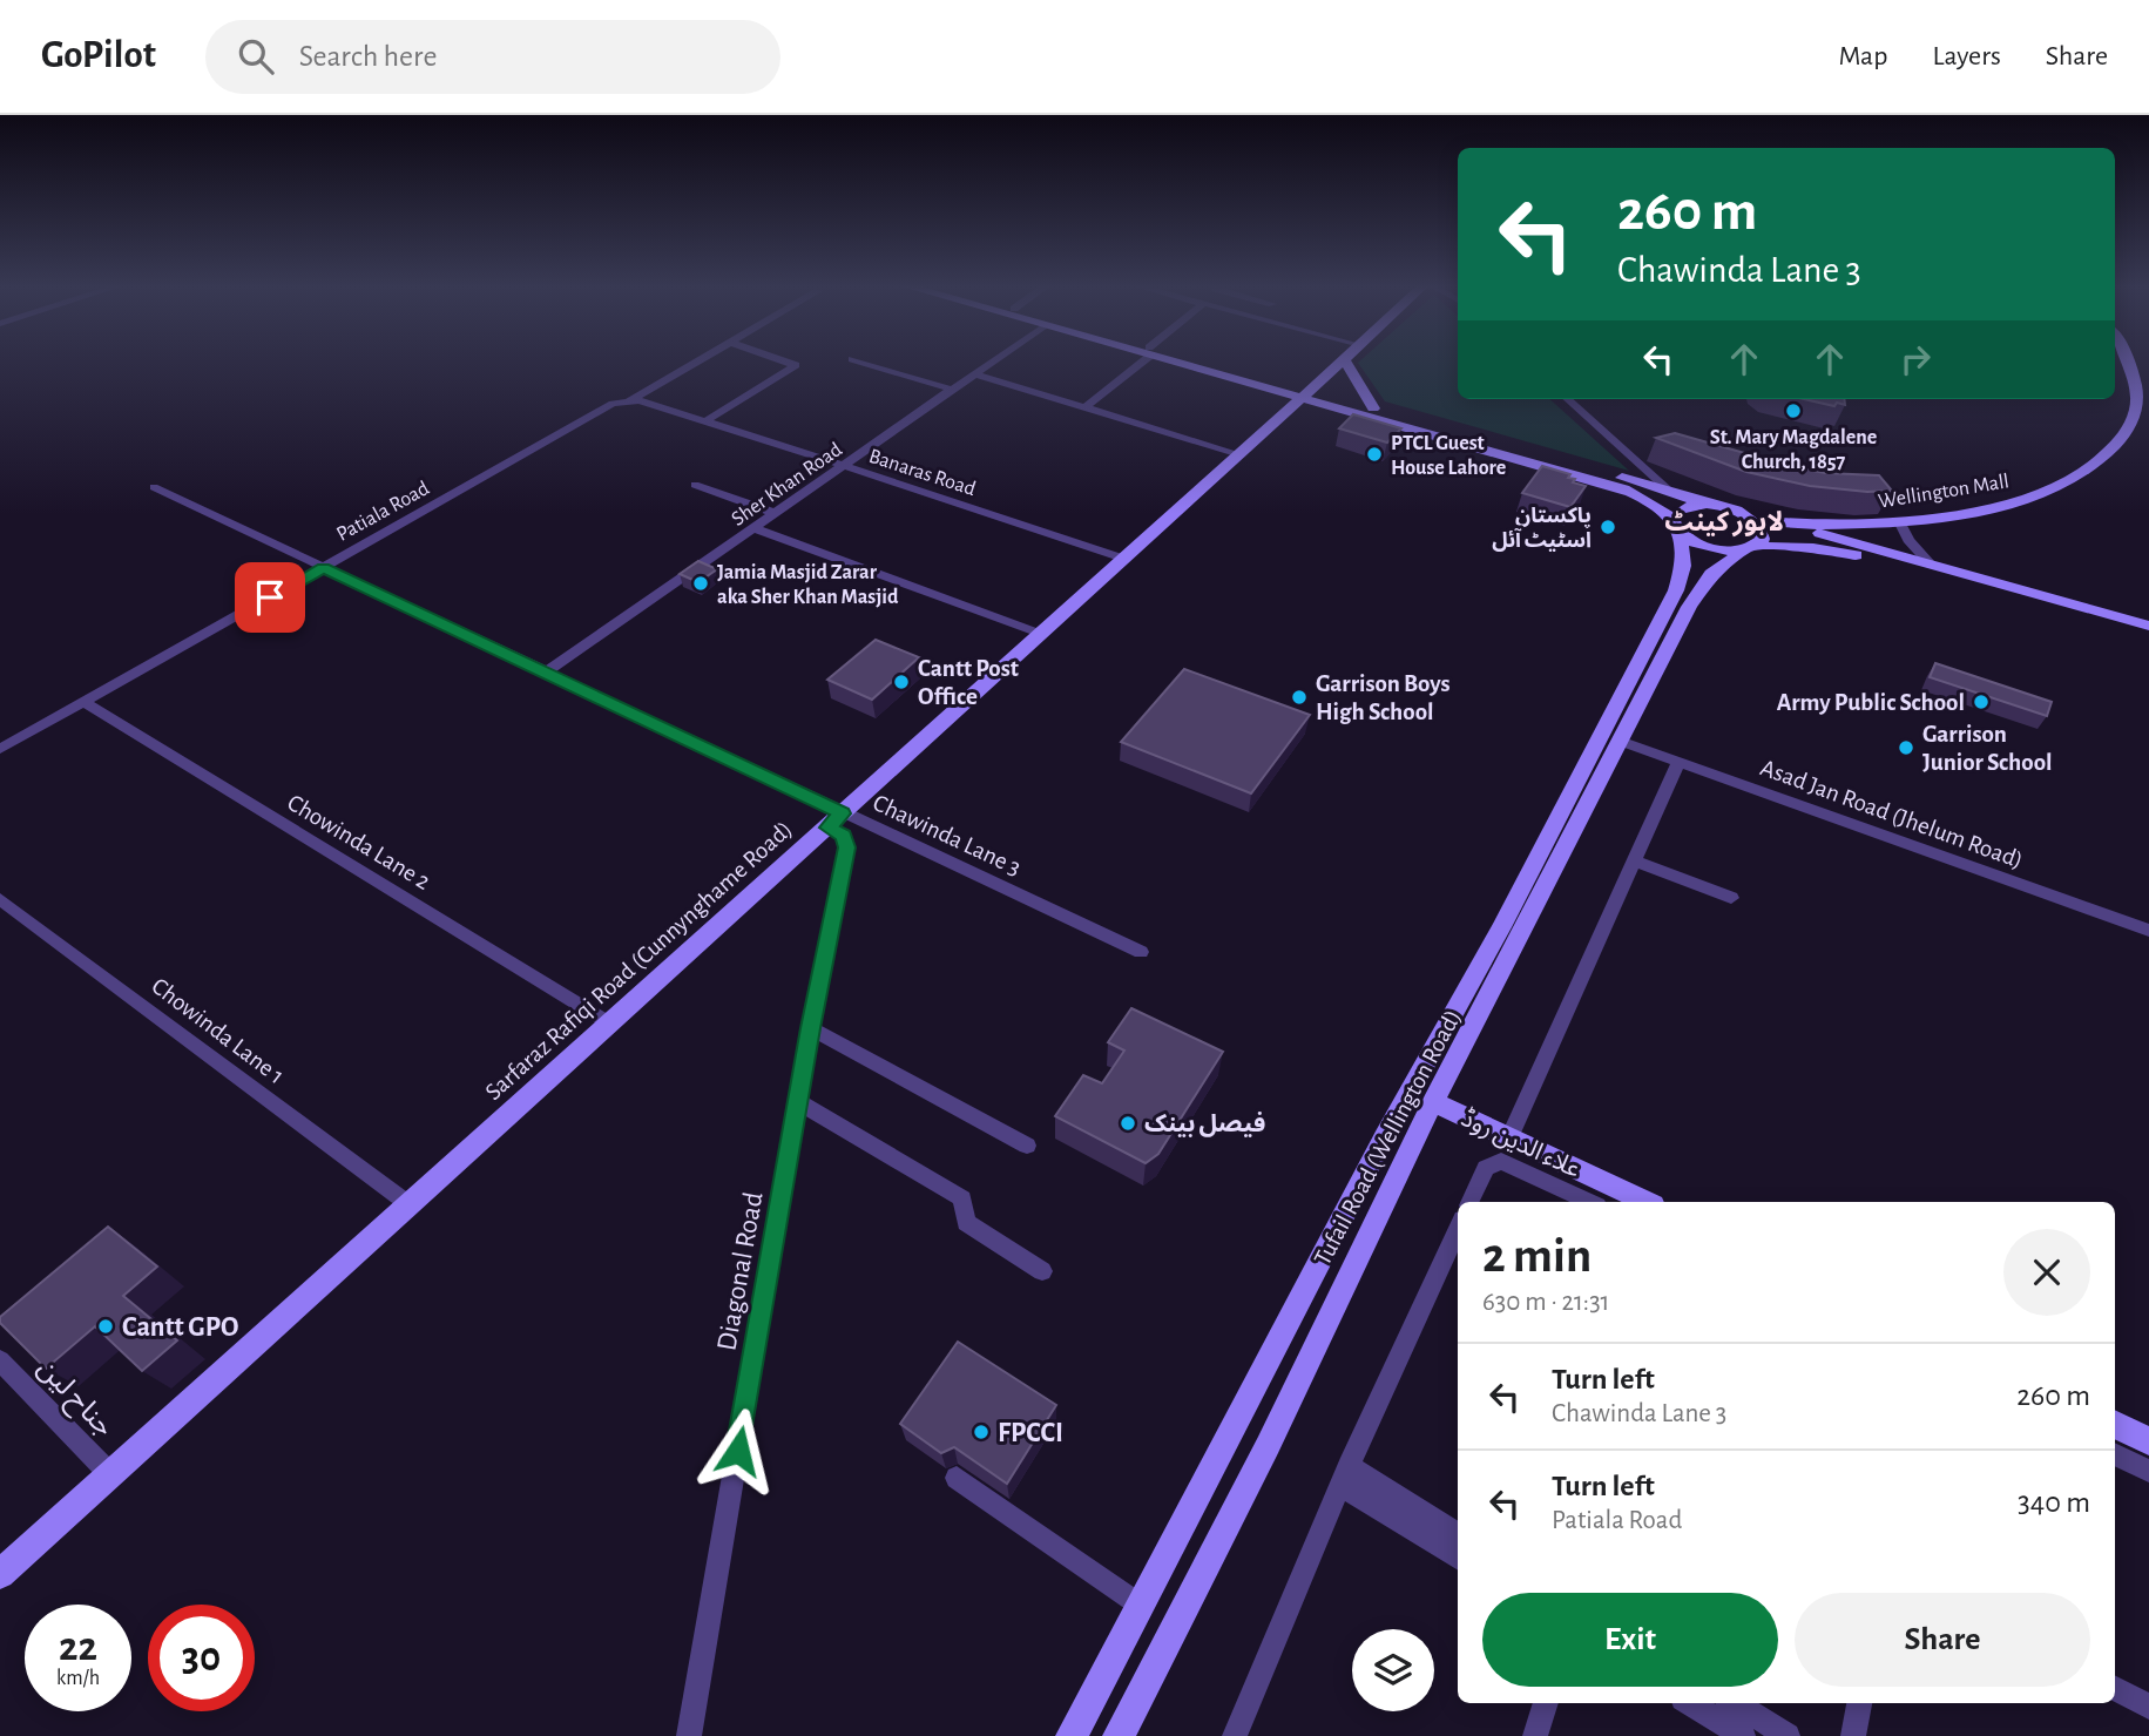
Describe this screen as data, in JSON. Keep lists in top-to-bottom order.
{
  "streets": {
    "street": [
      "Banaras Road",
      "Sher Khan Road",
      "Wellington Mall",
      "Patiala Road",
      "Asad Jan Road (Jhelum Road)",
      "Chawinda Lane 3",
      "Chowinda Lane 2",
      "Sarfaraz Rafiqi Road (Cunnynghame Road)",
      "Chowinda Lane 1",
      "Tufail Road (Wellington Road)",
      "علاء الدین روڈ",
      "Diagonal Road",
      "جناح لین"
    ]
  },
  "crossings": [
    ["Banaras Road", "Sher Khan Road"],
    ["Banaras Road", "Patiala Road"],
    ["Banaras Road", "Sarfaraz Rafiqi Road (Cunnynghame Road)"],
    ["Sher Khan Road", "Chawinda Lane 3"],
    ["Patiala Road", "Chawinda Lane 3"],
    ["Patiala Road", "Chowinda Lane 2"],
    ["Asad Jan Road (Jhelum Road)", "Tufail Road (Wellington Road)"],
    ["Chawinda Lane 3", "Sarfaraz Rafiqi Road (Cunnynghame Road)"],
    ["Chawinda Lane 3", "Diagonal Road"],
    ["Chowinda Lane 2", "Sarfaraz Rafiqi Road (Cunnynghame Road)"],
    ["Sarfaraz Rafiqi Road (Cunnynghame Road)", "Chowinda Lane 1"],
    ["Sarfaraz Rafiqi Road (Cunnynghame Road)", "Diagonal Road"],
    ["Sarfaraz Rafiqi Road (Cunnynghame Road)", "جناح لین"],
    ["Tufail Road (Wellington Road)", "علاء الدین روڈ"]
  ],
  "districts": ["لاہور کینٹ"],
  "places": [
    "St. Mary Magdalene Church, 1857",
    "PTCL Guest House Lahore",
    "پاکستان اسٹیٹ آئل",
    "Jamia Masjid Zarar aka Sher Khan Masjid",
    "Cantt Post Office",
    "Garrison Boys High School",
    "Army Public School",
    "Garrison Junior School",
    "فیصل بینک",
    "Cantt GPO",
    "FPCCI"
  ],
  "page": {
    "header": "GoPilot",
    "search": "Search here",
    "nav": ["Map", "Layers", "Share"],
    "turn": ["260 m", "Chawinda Lane 3"],
    "heading": ["2 min", "630 m · 21:31"],
    "list": [
      {
        "name": "Turn left",
        "note": "Chawinda Lane 3",
        "value": "260 m"
      },
      {
        "name": "Turn left",
        "note": "Patiala Road",
        "value": "340 m"
      }
    ],
    "buttons": ["Exit", "Share"],
    "speed": "22 km/h",
    "limit": "30"
  }
}
